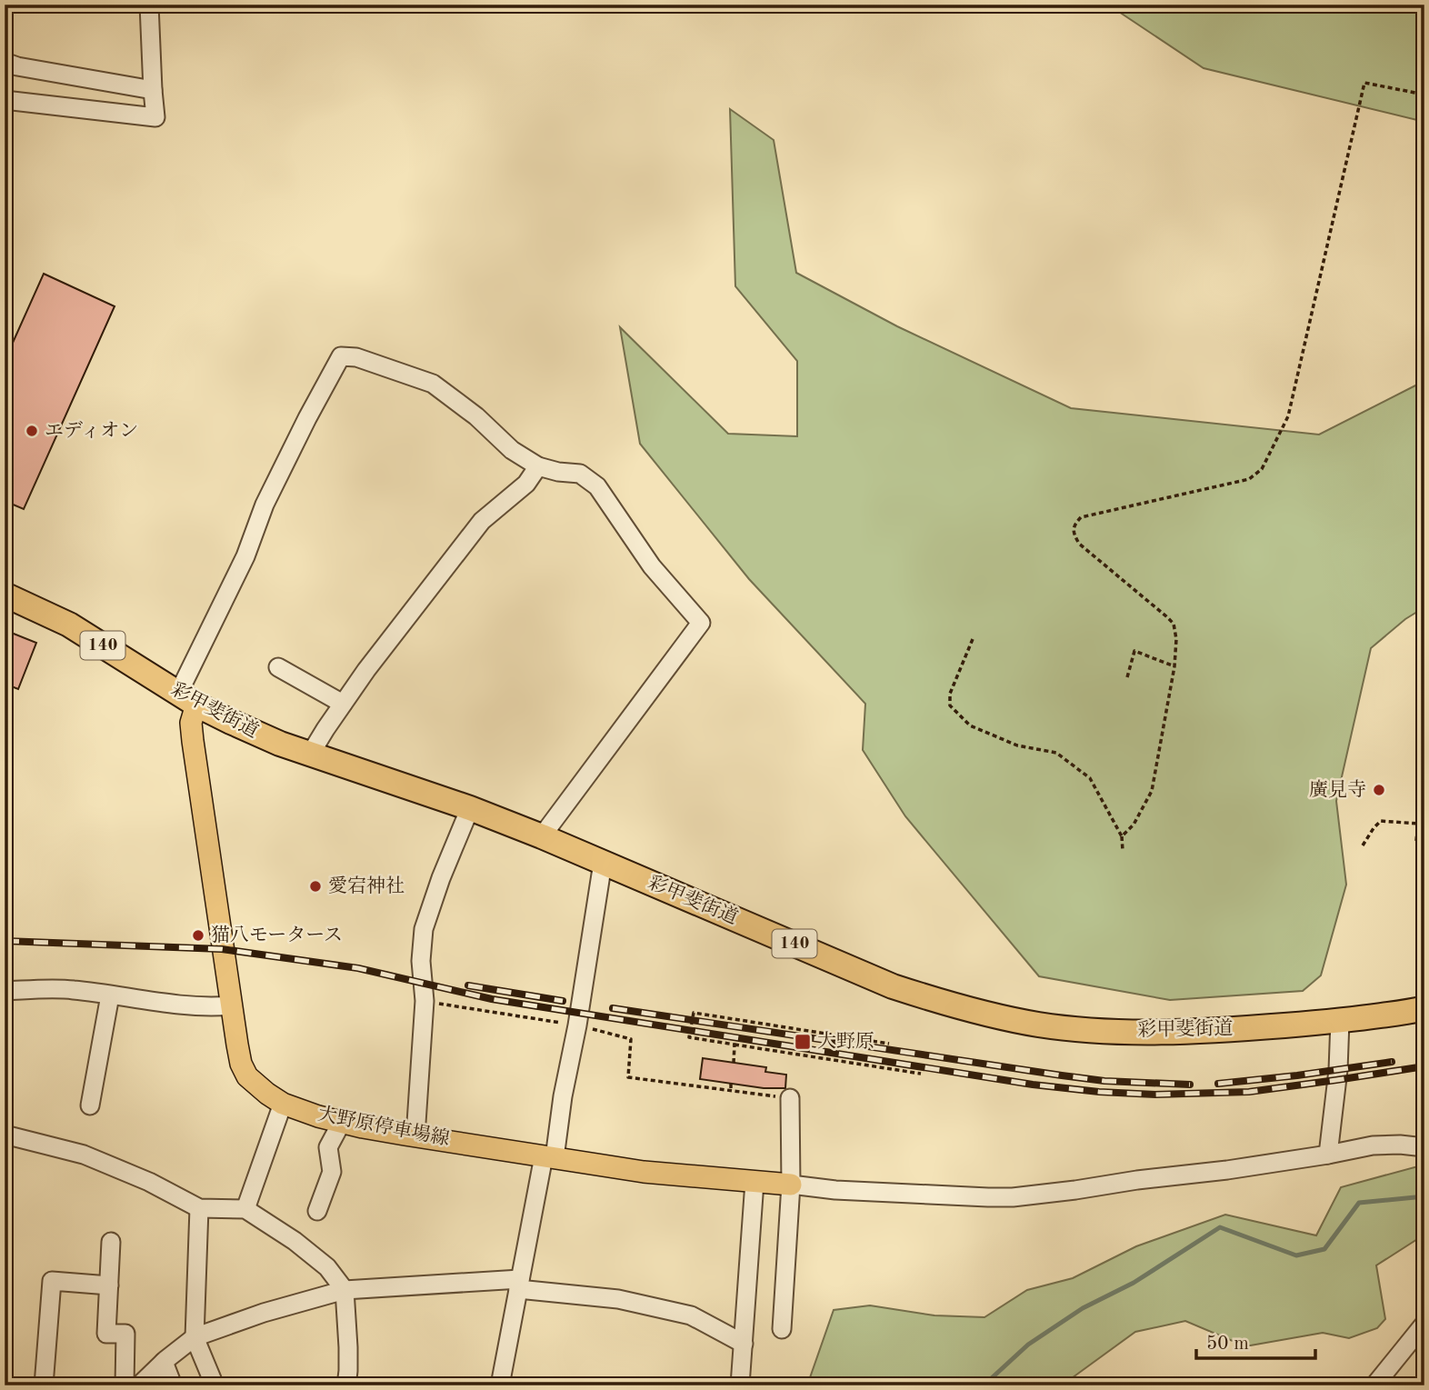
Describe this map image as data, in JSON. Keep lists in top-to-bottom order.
{
  "streets": {
    "highway": ["140", "彩甲斐街道"],
    "main road": ["大野原停車場線"]
  },
  "crossings": [
    ["彩甲斐街道", "大野原停車場線"]
  ],
  "places": {
    "other": [
      "エディオン",
      "廣見寺",
      "愛宕神社",
      "猫八モータース"
    ],
    "transit": ["大野原"]
  },
  "scale_bar": "50 m"
}
